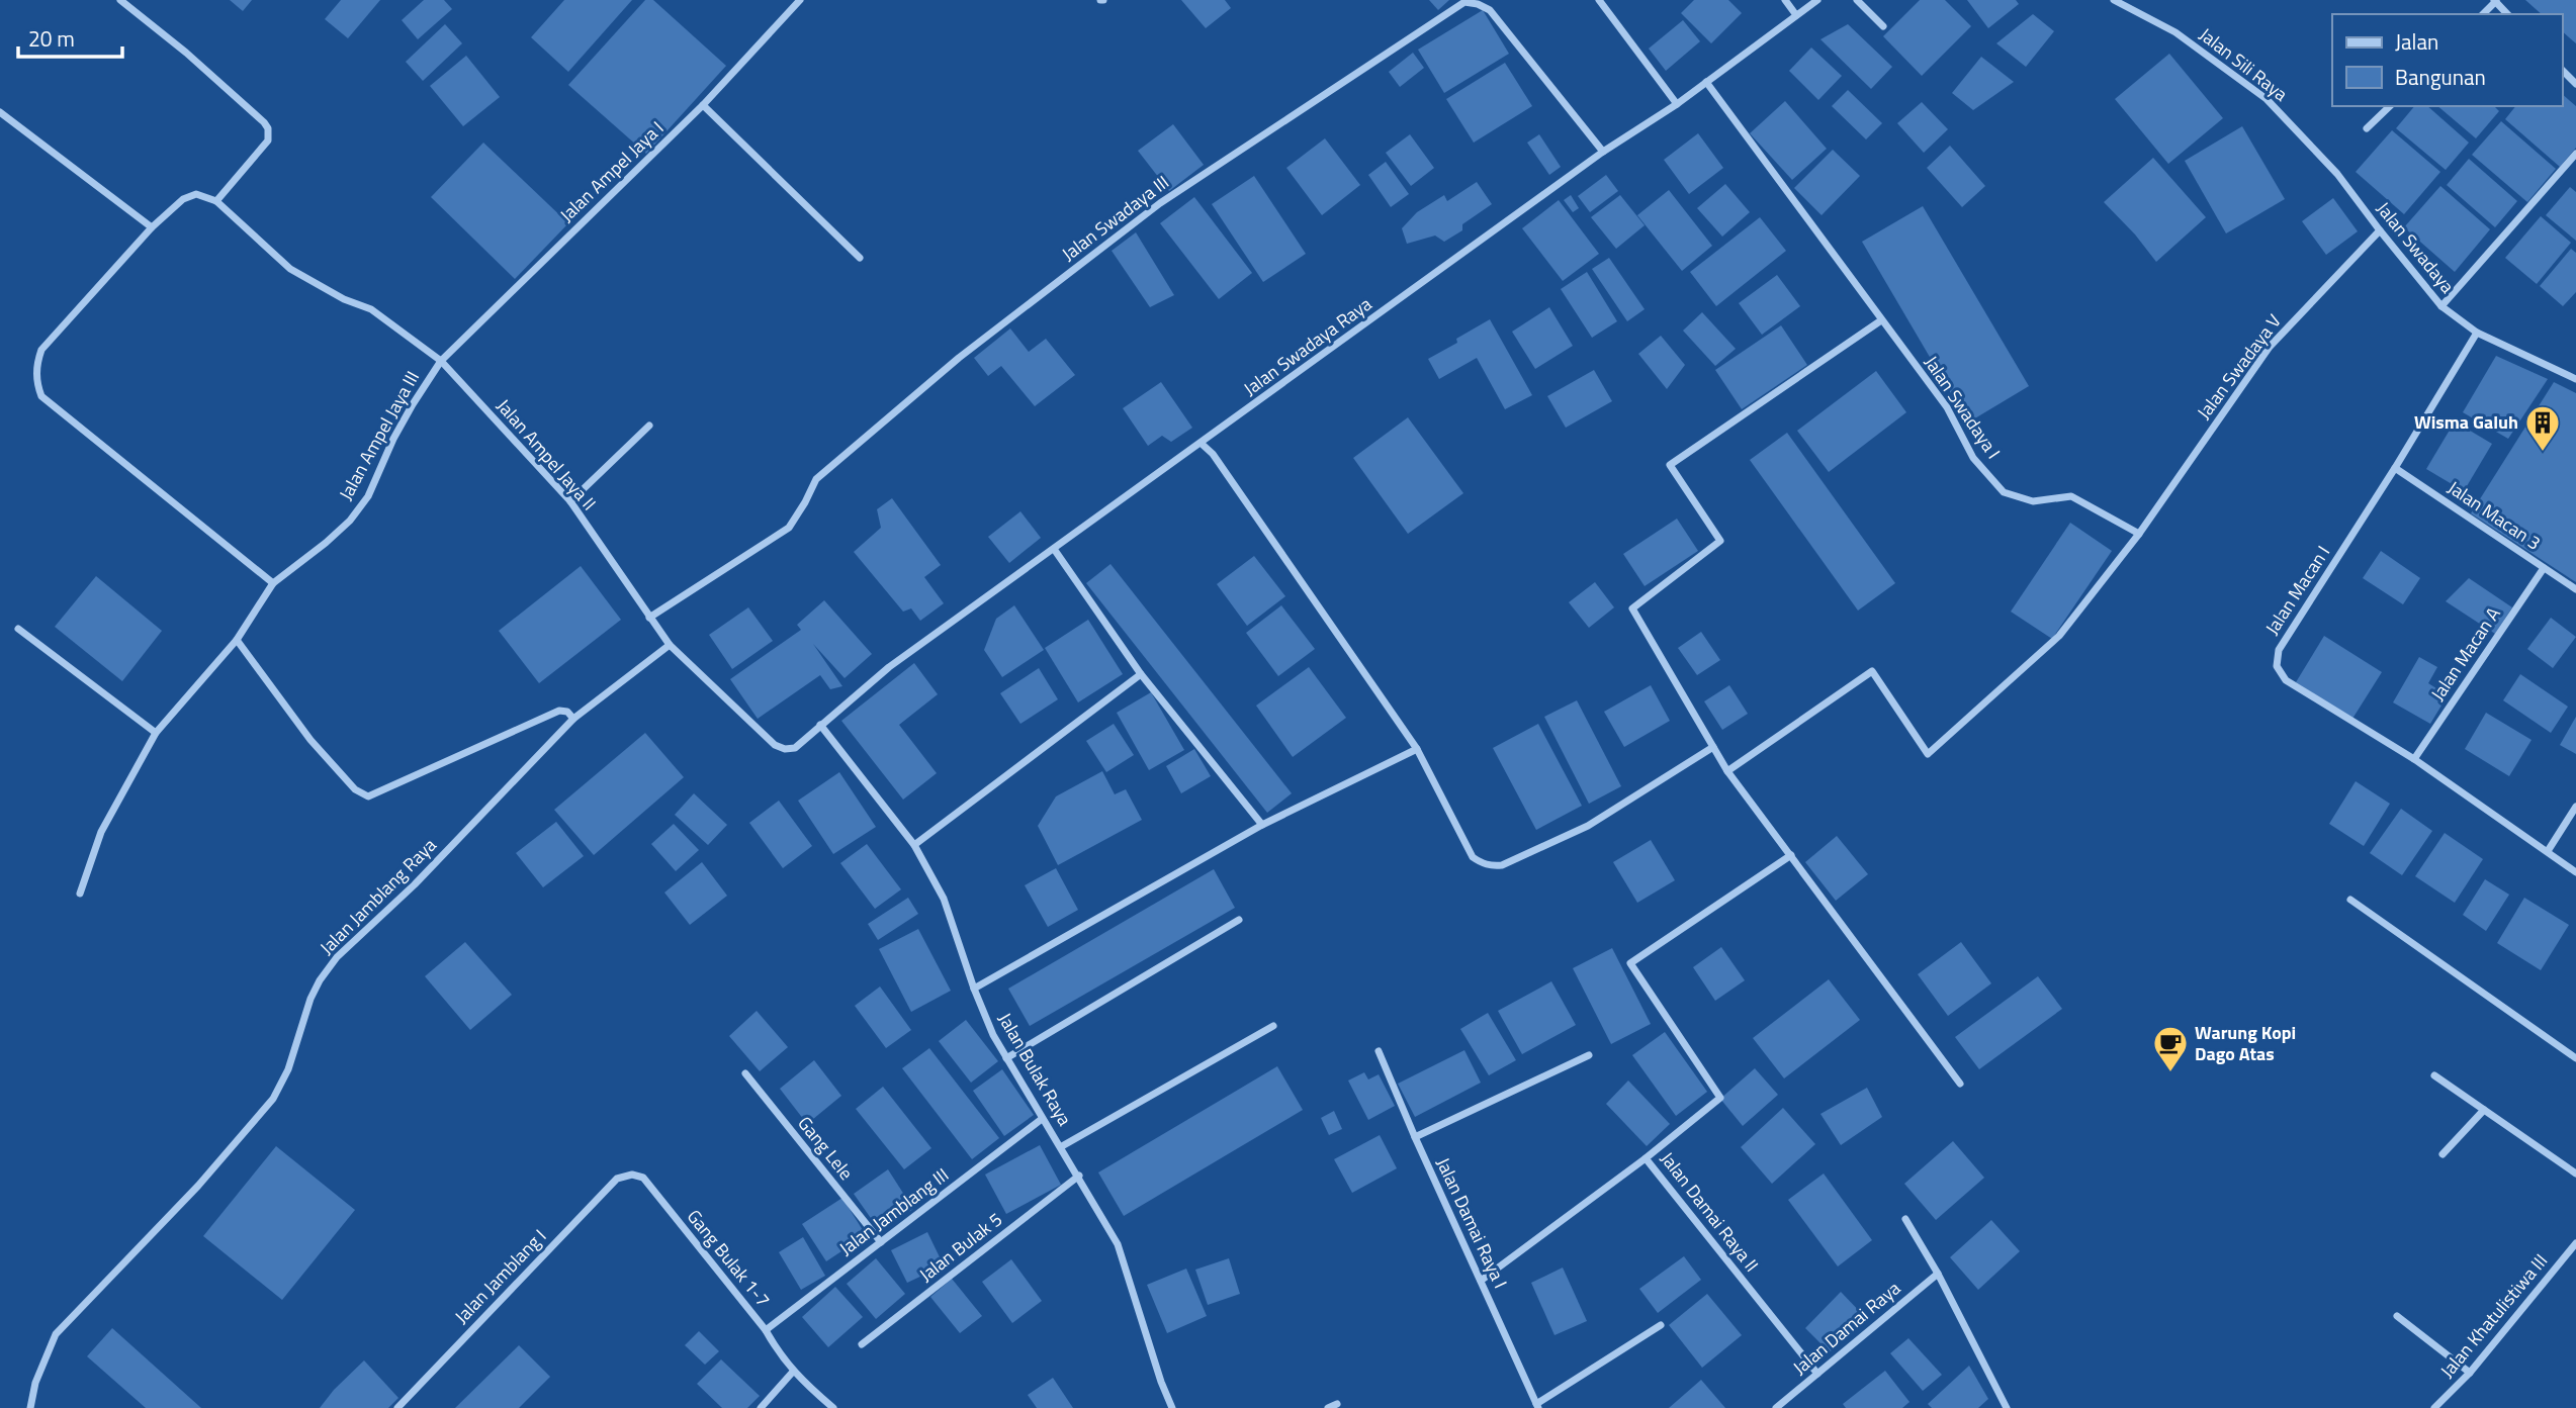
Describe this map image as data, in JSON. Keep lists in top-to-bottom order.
{
  "streets": {
    "street": [
      "Jalan Sili Raya",
      "Jalan Ampel Jaya I",
      "Jalan Swadaya III",
      "Jalan Swadaya",
      "Jalan Swadaya Raya",
      "Jalan Swadaya V",
      "Jalan Swadaya I",
      "Jalan Ampel Jaya III",
      "Jalan Ampel Jaya II",
      "Jalan Macan 3",
      "Jalan Macan I",
      "Jalan Macan A",
      "Jalan Jamblang Raya",
      "Jalan Bulak Raya",
      "Gang Lele",
      "Jalan Jamblang III",
      "Jalan Damai Raya II",
      "Jalan Damai Raya I",
      "Jalan Bulak 5",
      "Gang Bulak 1-7",
      "Jalan Jamblang I",
      "Jalan Khatulistiwa III",
      "Jalan Damai Raya"
    ]
  },
  "crossings": [
    ["Jalan Sili Raya", "Jalan Swadaya"],
    ["Jalan Ampel Jaya I", "Jalan Ampel Jaya III"],
    ["Jalan Ampel Jaya I", "Jalan Ampel Jaya II"],
    ["Jalan Swadaya III", "Jalan Swadaya Raya"],
    ["Jalan Swadaya III", "Jalan Ampel Jaya II"],
    ["Jalan Swadaya", "Jalan Swadaya V"],
    ["Jalan Swadaya", "Jalan Macan I"],
    ["Jalan Swadaya Raya", "Jalan Swadaya I"],
    ["Jalan Swadaya Raya", "Jalan Bulak Raya"],
    ["Jalan Swadaya V", "Jalan Swadaya I"],
    ["Jalan Ampel Jaya III", "Jalan Ampel Jaya II"],
    ["Jalan Ampel Jaya II", "Jalan Jamblang Raya"],
    ["Jalan Macan 3", "Jalan Macan I"],
    ["Jalan Macan 3", "Jalan Macan A"],
    ["Jalan Macan I", "Jalan Macan A"],
    ["Jalan Bulak Raya", "Jalan Jamblang III"],
    ["Jalan Bulak Raya", "Jalan Bulak 5"],
    ["Gang Lele", "Jalan Jamblang III"],
    ["Jalan Jamblang III", "Gang Bulak 1-7"],
    ["Jalan Damai Raya II", "Jalan Damai Raya"],
    ["Gang Bulak 1-7", "Jalan Jamblang I"]
  ],
  "places": {
    "building": ["Wisma Galuh"],
    "cafe": ["Warung Kopi Dago Atas"]
  },
  "legend": ["Jalan", "Bangunan"],
  "scale_bar": "20 m"
}
